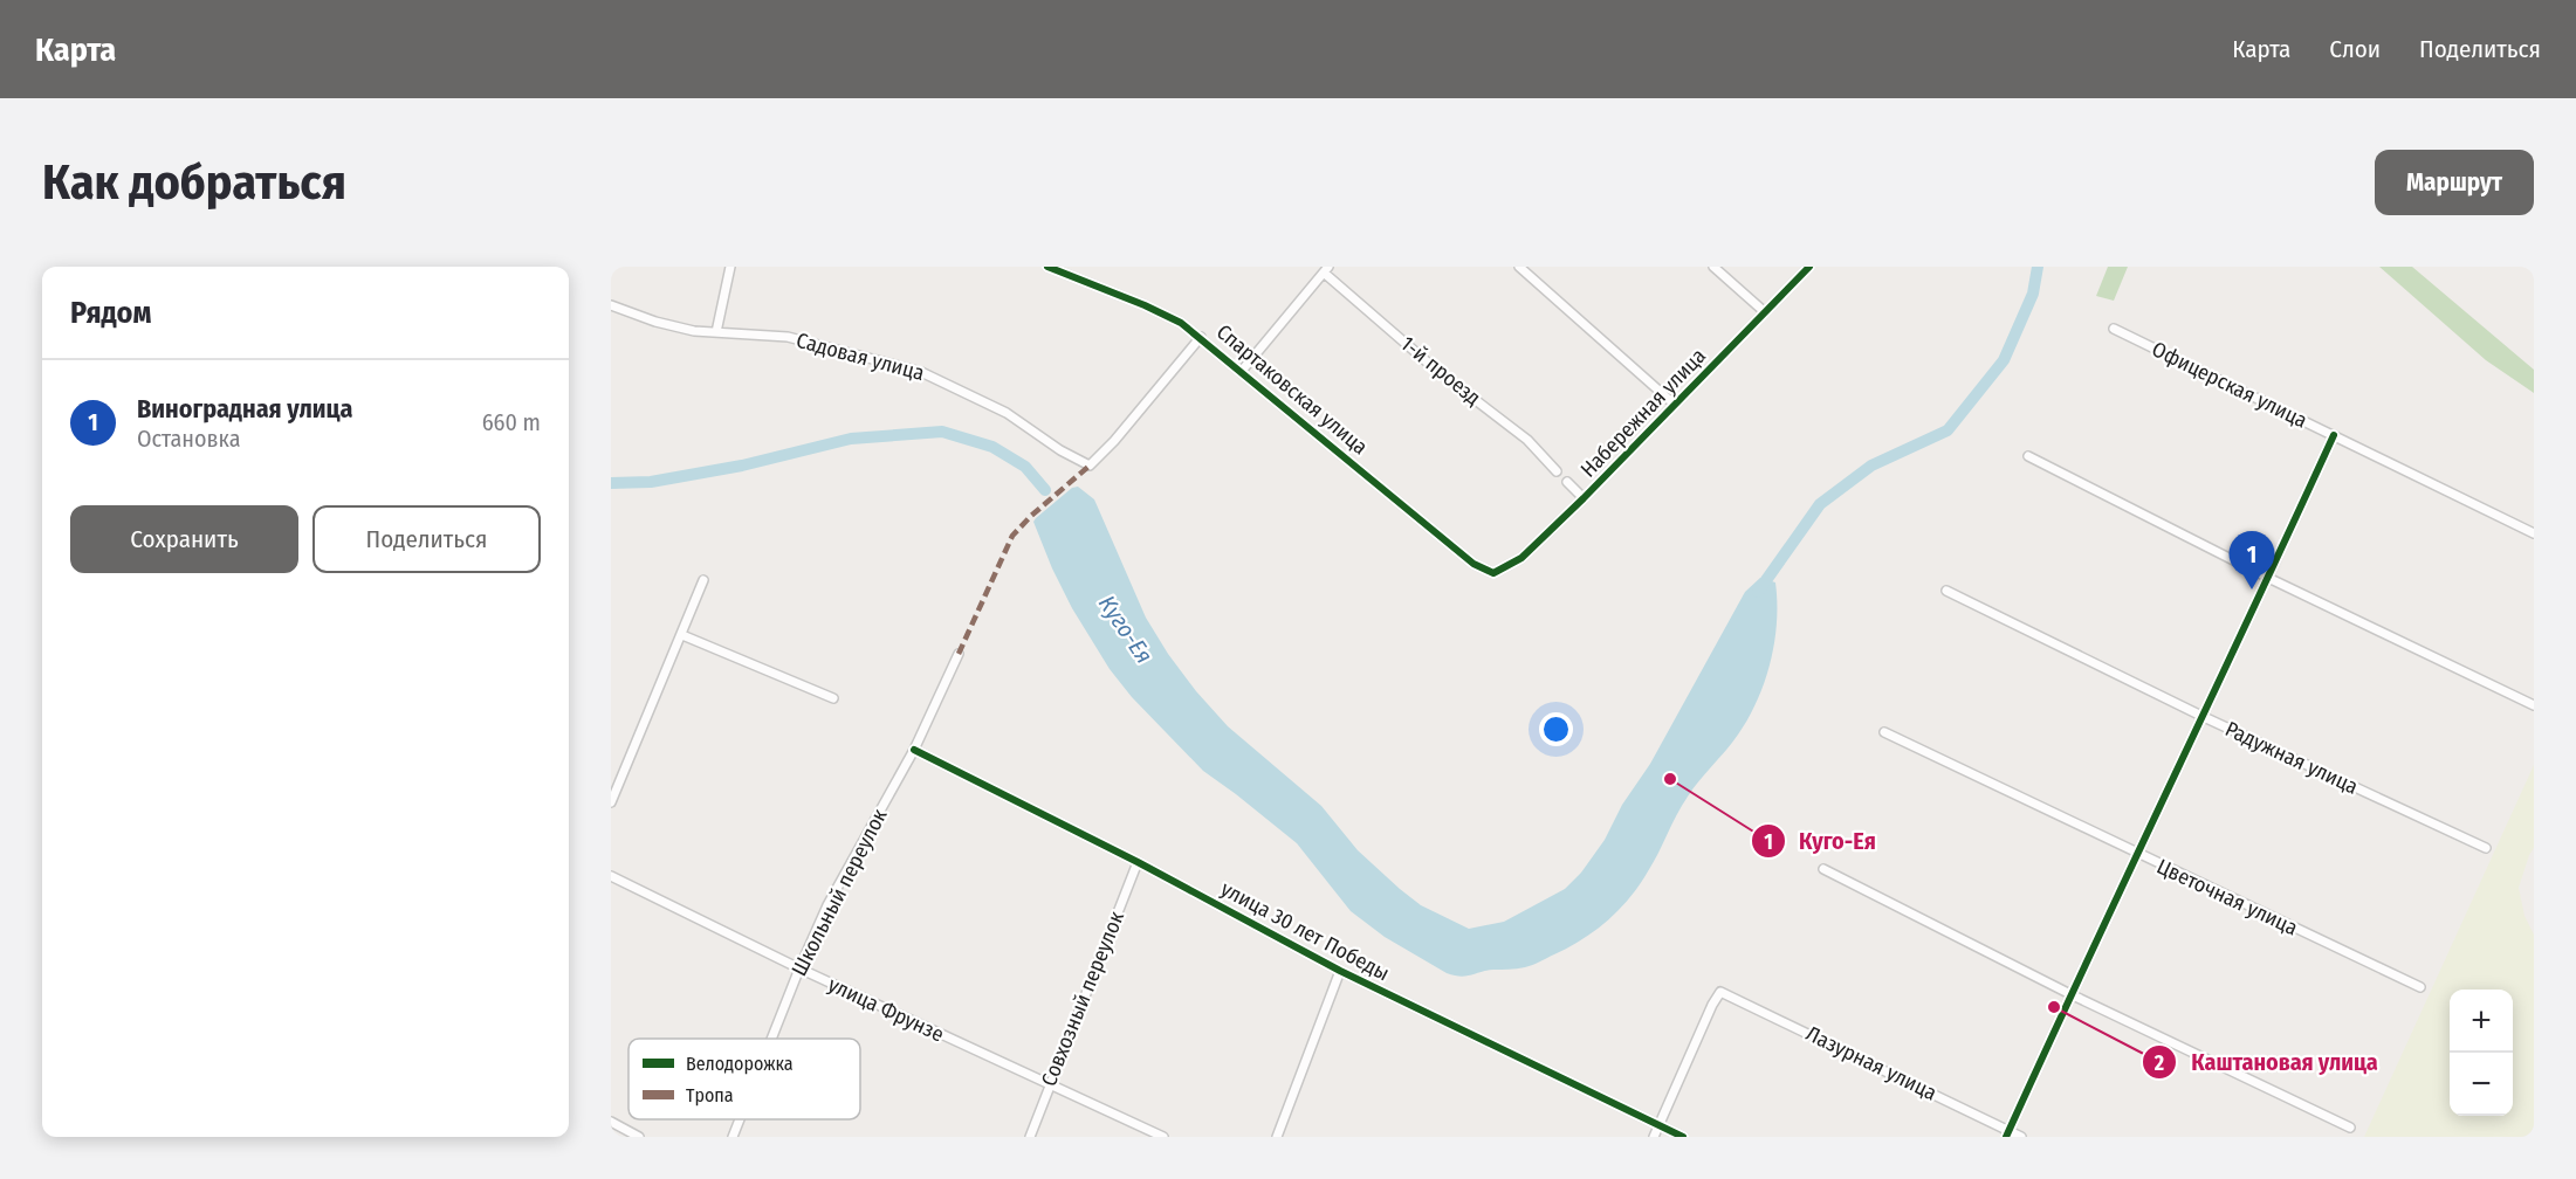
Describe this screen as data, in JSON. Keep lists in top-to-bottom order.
{
  "streets": {
    "street": [
      "Садовая улица",
      "1-й проезд",
      "Офицерская улица",
      "Спартаковская улица",
      "Набережная улица",
      "Радужная улица",
      "Школьный переулок",
      "Цветочная улица",
      "улица 30 лет Победы",
      "Совхозный переулок",
      "улица Фрунзе",
      "Лазурная улица"
    ]
  },
  "crossings": [
    ["Садовая улица", "Спартаковская улица"],
    ["Спартаковская улица", "Набережная улица"],
    ["Школьный переулок", "улица 30 лет Победы"],
    ["Школьный переулок", "улица Фрунзе"],
    ["улица 30 лет Победы", "Совхозный переулок"],
    ["улица 30 лет Победы", "Лазурная улица"],
    ["Совхозный переулок", "улица Фрунзе"]
  ],
  "water": ["Куго-Ея"],
  "places": ["Куго-Ея", "Каштановая улица"],
  "legend": ["Велодорожка", "Тропа"],
  "page": {
    "header": "Карта",
    "nav": ["Карта", "Слои", "Поделиться"],
    "buttons": [
      "Маршрут",
      ["Сохранить", "Поделиться"]
    ],
    "title": "Как добраться",
    "heading": "Рядом",
    "list": [
      {
        "mark": "1",
        "name": "Виноградная улица",
        "note": "Остановка",
        "value": "660 m"
      }
    ],
    "pins": "1",
    "map_buttons": ["+", "−"]
  }
}
